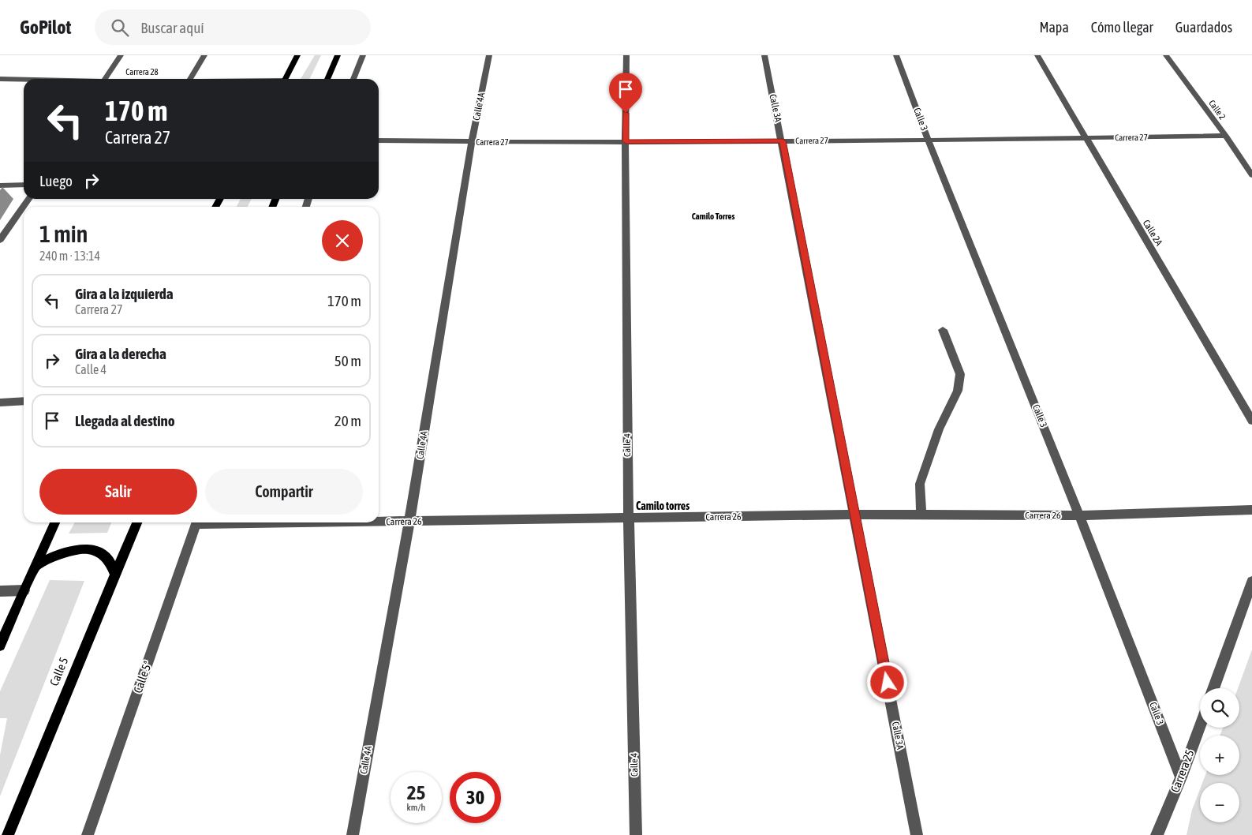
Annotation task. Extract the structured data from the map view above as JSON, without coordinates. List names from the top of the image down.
{
  "streets": {
    "main road": ["Calle 5"],
    "street": [
      "Carrera 28",
      "Calle 4A",
      "Calle 3A",
      "Calle 2",
      "Calle 3",
      "Carrera 27",
      "Calle 2A",
      "Calle 4",
      "Carrera 26",
      "Calle 5ª",
      "Carrera 25"
    ]
  },
  "crossings": [
    ["Calle 4A", "Carrera 27"],
    ["Calle 4A", "Carrera 26"],
    ["Calle 3A", "Carrera 27"],
    ["Calle 3A", "Carrera 26"],
    ["Calle 2", "Carrera 27"],
    ["Calle 3", "Carrera 27"],
    ["Calle 3", "Carrera 26"],
    ["Calle 3", "Carrera 25"],
    ["Carrera 27", "Calle 2A"],
    ["Carrera 27", "Calle 4"],
    ["Calle 4", "Carrera 26"]
  ],
  "districts": ["Camilo Torres", "Camilo torres"],
  "page": {
    "header": "GoPilot",
    "search": "Buscar aquí",
    "nav": ["Mapa", "Cómo llegar", "Guardados"],
    "turn": ["170 m", "Carrera 27"],
    "then": "Luego",
    "heading": ["1 min", "240 m · 13:14"],
    "list": [
      {
        "name": "Gira a la izquierda",
        "note": "Carrera 27",
        "value": "170 m"
      },
      {
        "name": "Gira a la derecha",
        "note": "Calle 4",
        "value": "50 m"
      },
      {
        "name": "Llegada al destino",
        "value": "20 m"
      }
    ],
    "buttons": ["Salir", "Compartir"],
    "map_buttons": ["+", "−"],
    "speed": "25 km/h",
    "limit": "30"
  }
}
